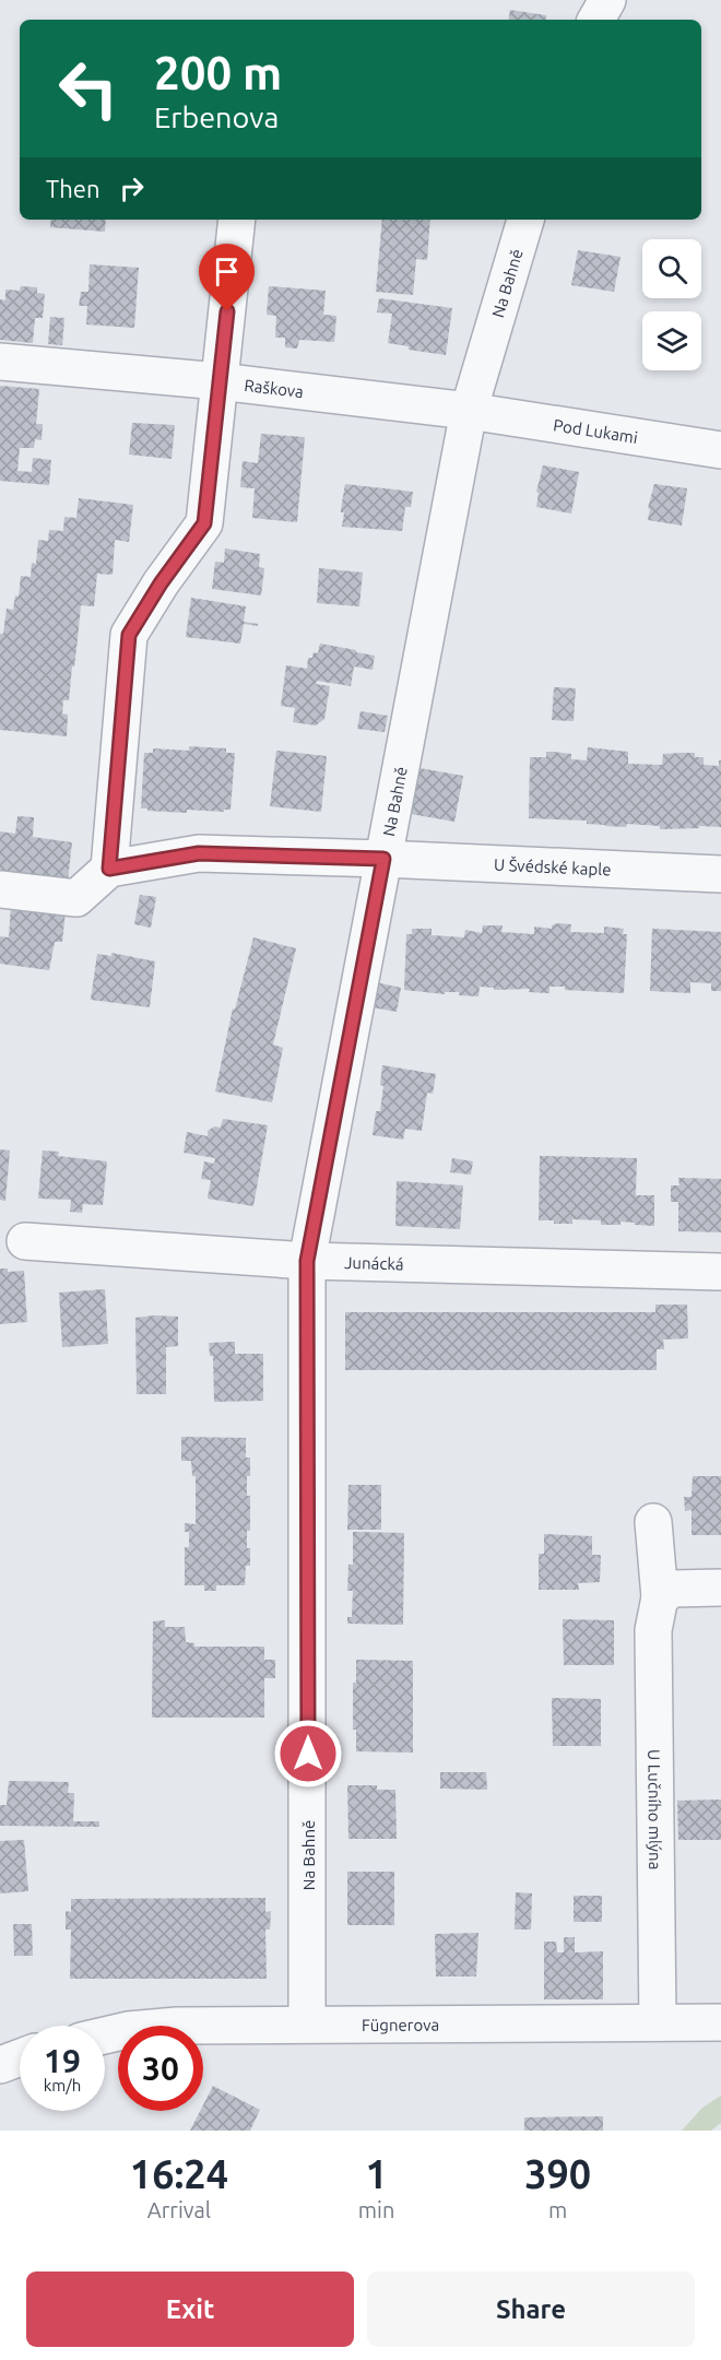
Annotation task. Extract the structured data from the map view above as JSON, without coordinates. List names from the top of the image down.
{
  "streets": {
    "street": [
      "Na Bahně",
      "Raškova",
      "Pod Lukami",
      "U Švédské kaple",
      "Junácká",
      "U Lučního mlýna",
      "Fügnerova"
    ]
  },
  "crossings": [
    ["Na Bahně", "Raškova"],
    ["Na Bahně", "Pod Lukami"],
    ["Na Bahně", "U Švédské kaple"],
    ["Na Bahně", "Junácká"],
    ["Na Bahně", "Fügnerova"],
    ["Raškova", "Pod Lukami"],
    ["U Lučního mlýna", "Fügnerova"]
  ],
  "page": {
    "turn": ["200 m", "Erbenova"],
    "then": "Then",
    "speed": "19 km/h",
    "limit": "30",
    "eta": [
      "16:24",
      "Arrival",
      "1",
      "min",
      "390",
      "m"
    ],
    "buttons": ["Exit", "Share"]
  }
}
